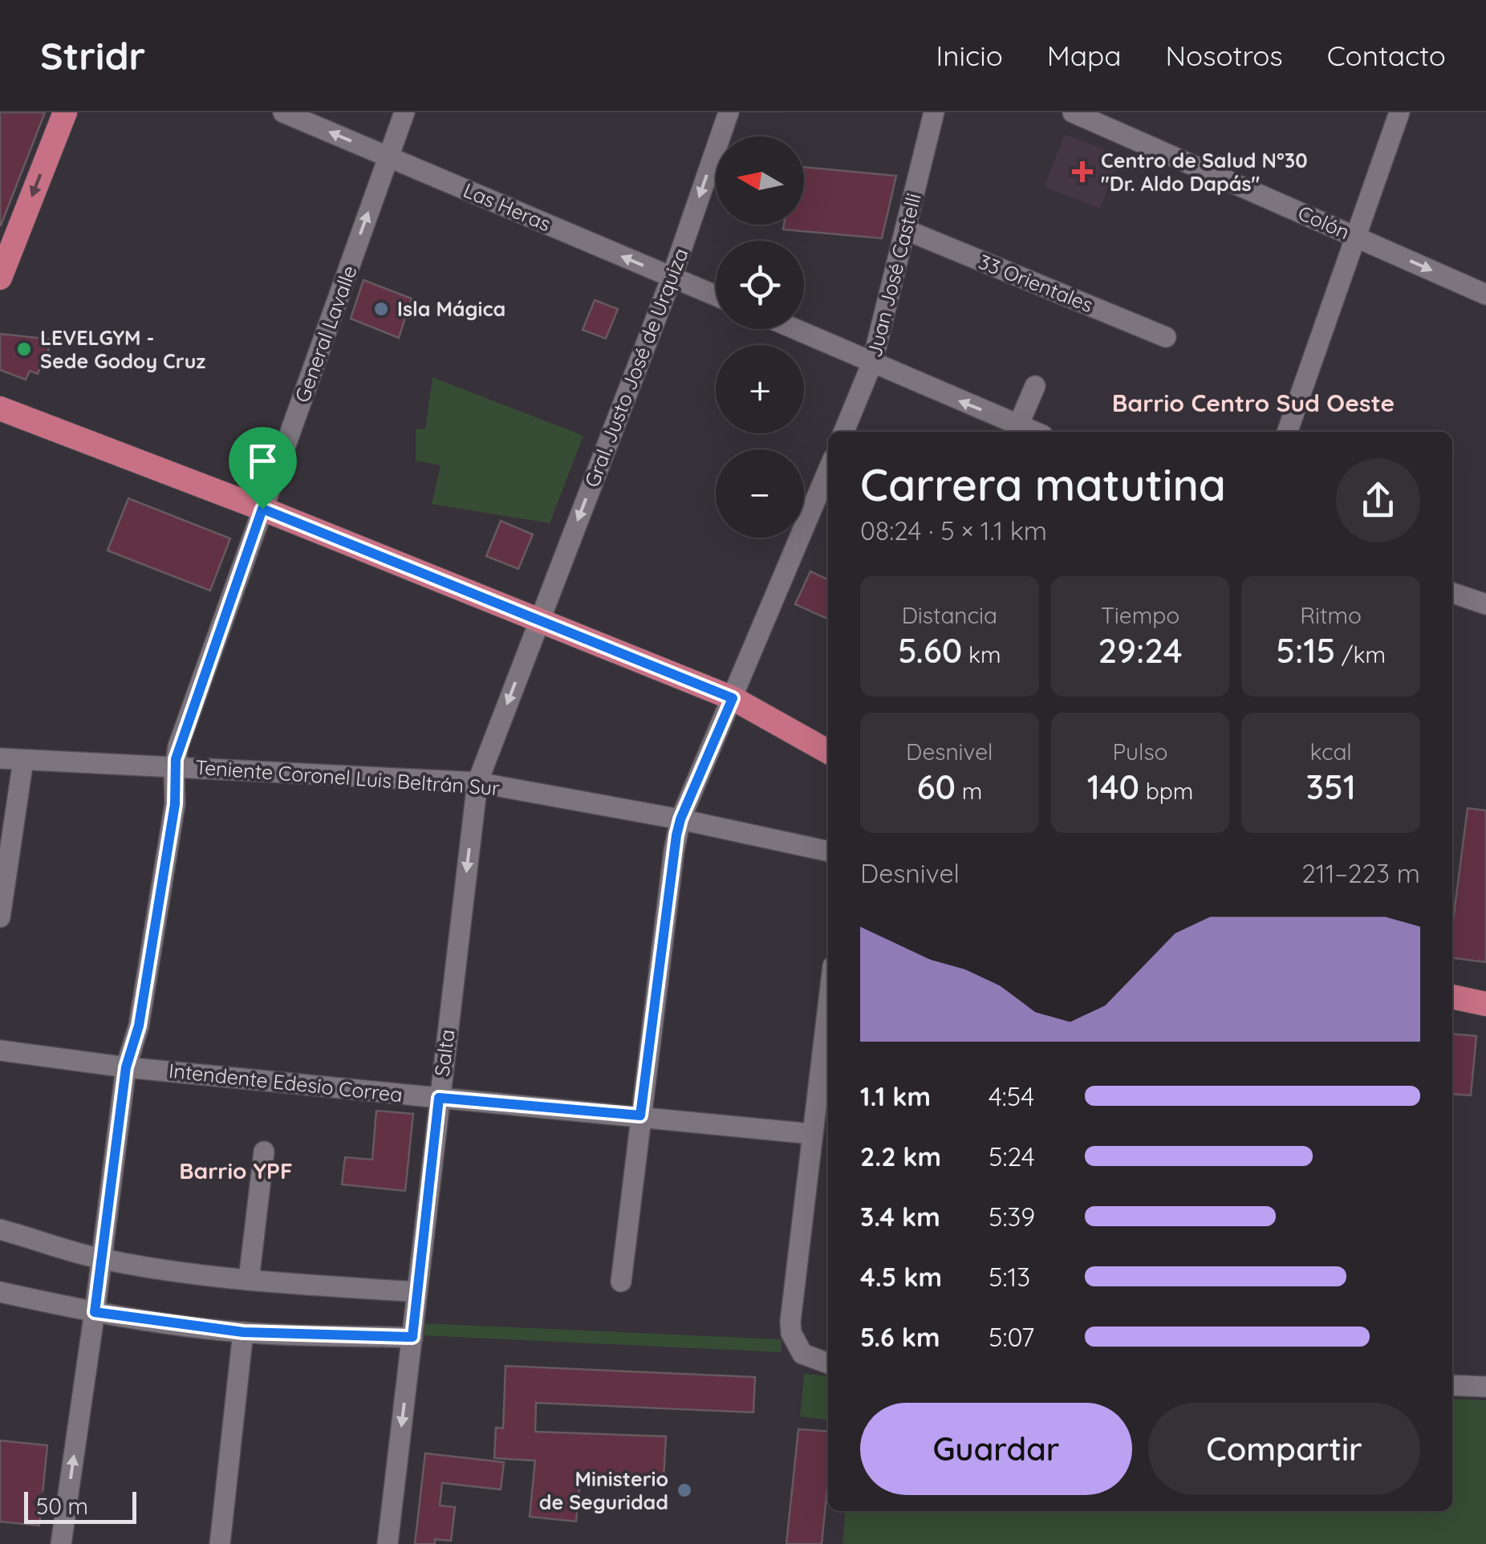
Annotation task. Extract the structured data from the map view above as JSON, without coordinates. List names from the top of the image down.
{
  "streets": {
    "street": [
      "Las Heras",
      "Colón",
      "Juan José Castelli",
      "33 Orientales",
      "General Lavalle",
      "Gral. Justo José de Urquiza",
      "Teniente Coronel Luis Beltrán Sur",
      "Salta",
      "Intendente Edesio Correa"
    ]
  },
  "crossings": [
    ["Las Heras", "General Lavalle"],
    ["Las Heras", "Gral. Justo José de Urquiza"],
    ["Juan José Castelli", "33 Orientales"],
    ["General Lavalle", "Teniente Coronel Luis Beltrán Sur"],
    ["General Lavalle", "Intendente Edesio Correa"],
    ["Gral. Justo José de Urquiza", "Salta"],
    ["Teniente Coronel Luis Beltrán Sur", "Salta"],
    ["Salta", "Intendente Edesio Correa"]
  ],
  "one_way": ["Las Heras", "Gral. Justo José de Urquiza", "Salta"],
  "districts": ["Barrio Centro Sud Oeste", "Barrio YPF"],
  "places": {
    "health": ["Centro de Salud N°30 \"Dr. Aldo Dapás\""],
    "other": ["Isla Mágica", "LEVELGYM - Sede Godoy Cruz", "Ministerio de Seguridad"]
  },
  "scale_bar": "50 m",
  "north": "left",
  "page": {
    "header": "Stridr",
    "nav": [
      "Inicio",
      "Mapa",
      "Nosotros",
      "Contacto"
    ],
    "map_buttons": ["+", "−"],
    "heading": ["Carrera matutina", "08:24 · 5 × 1.1 km"],
    "stats": [
      ["Distancia", "5.60 km"],
      ["Tiempo", "29:24"],
      ["Ritmo", "5:15 /km"],
      ["Desnivel", "60 m"],
      ["Pulso", "140 bpm"],
      ["kcal", "351"]
    ],
    "chart": ["Desnivel", "211–223 m"],
    "list": [
      {
        "name": "1.1 km",
        "note": "4:54"
      },
      {
        "name": "2.2 km",
        "note": "5:24"
      },
      {
        "name": "3.4 km",
        "note": "5:39"
      },
      {
        "name": "4.5 km",
        "note": "5:13"
      },
      {
        "name": "5.6 km",
        "note": "5:07"
      }
    ],
    "buttons": ["Guardar", "Compartir"],
    "scale": "50 m"
  }
}
